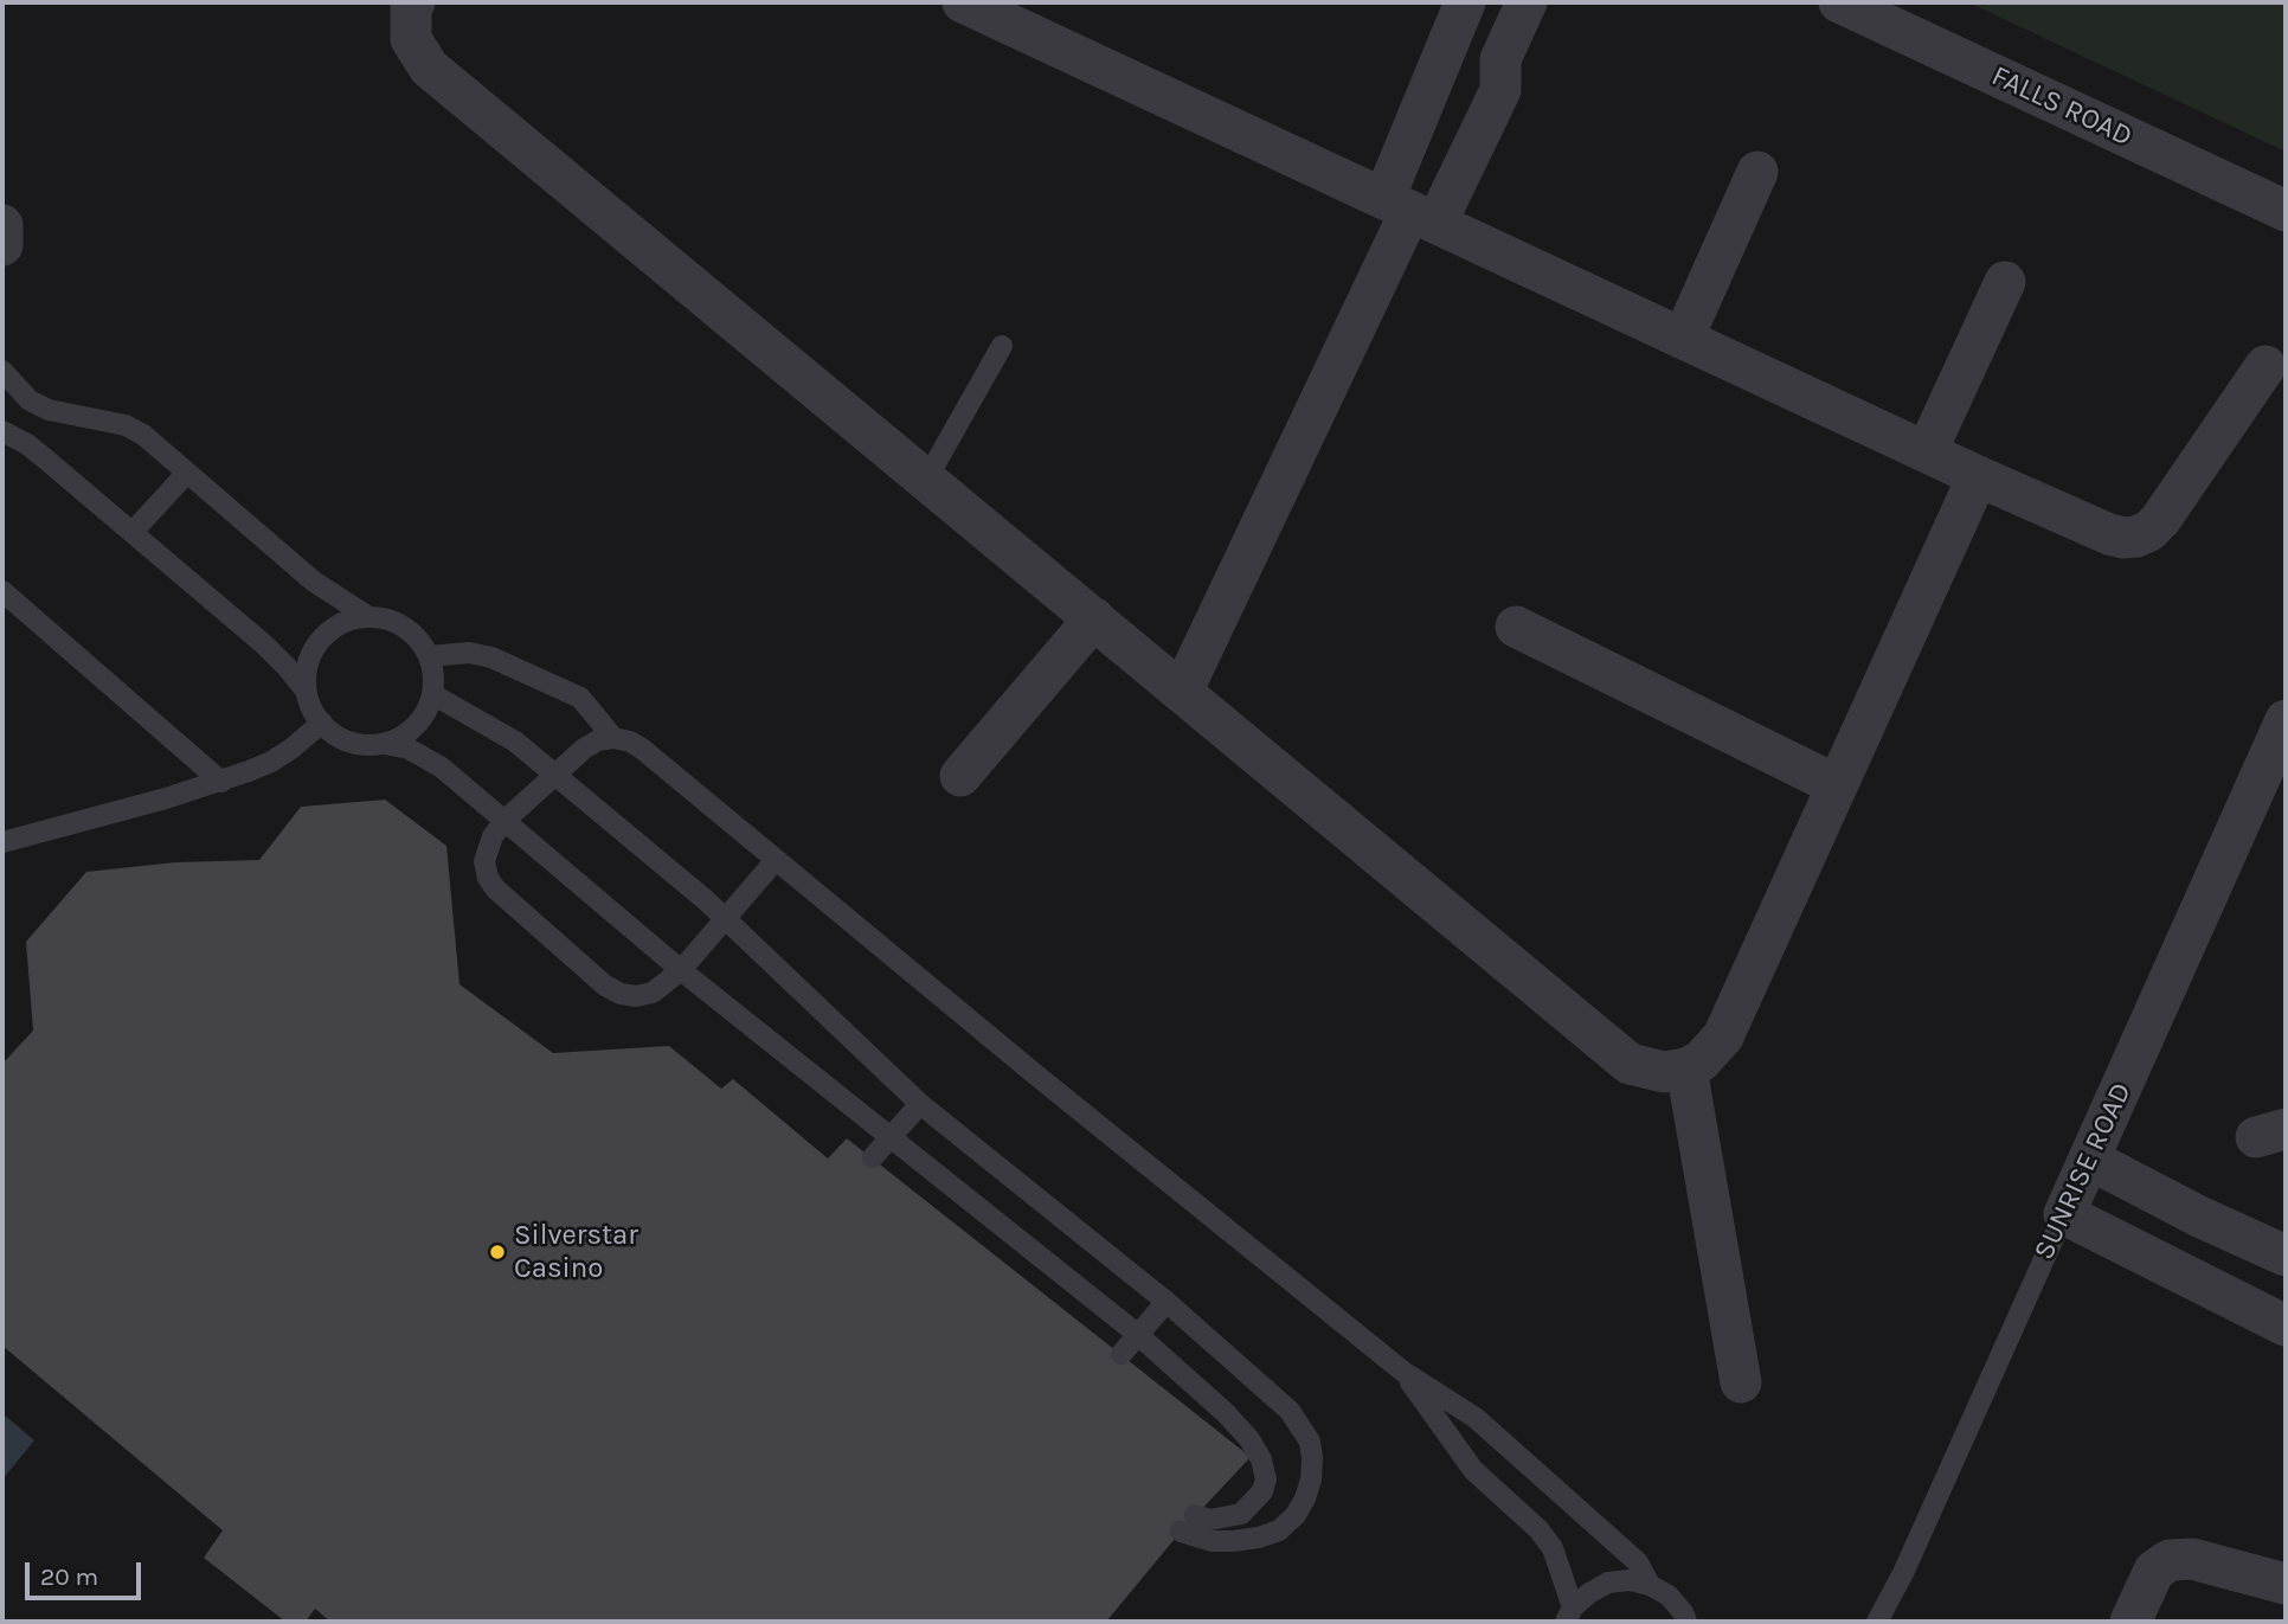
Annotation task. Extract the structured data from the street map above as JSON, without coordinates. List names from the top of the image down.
{
  "streets": {
    "street": ["FALLS ROAD", "SUNRISE ROAD"]
  },
  "places": ["Silverstar Casino"],
  "scale_bar": "20 m"
}
